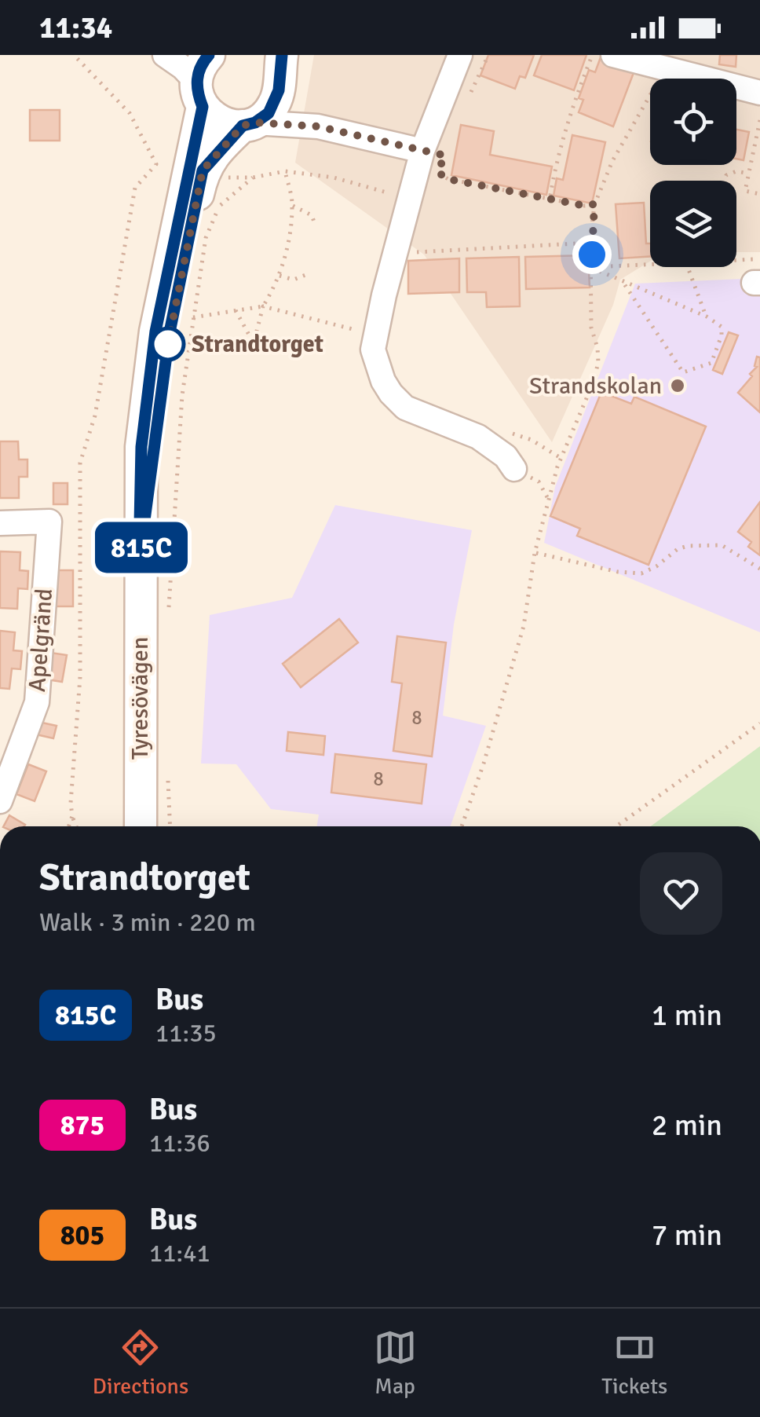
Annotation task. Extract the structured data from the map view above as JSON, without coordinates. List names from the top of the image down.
{
  "streets": {
    "main road": ["Tyresövägen"],
    "street": ["Apelgränd"]
  },
  "places": ["Strandtorget", "Strandskolan"],
  "lines": ["bus line 815C"],
  "house_numbers": ["8", "8"],
  "page": {
    "status": "11:34",
    "on_map": "815C",
    "heading": ["Strandtorget", "Walk · 3 min · 220 m"],
    "list": [
      {
        "mark": "815C",
        "name": "Bus",
        "note": "11:35",
        "value": "1 min"
      },
      {
        "mark": "875",
        "name": "Bus",
        "note": "11:36",
        "value": "2 min"
      },
      {
        "mark": "805",
        "name": "Bus",
        "note": "11:41",
        "value": "7 min"
      }
    ],
    "tabs": ["Directions", "Map", "Tickets"]
  }
}
